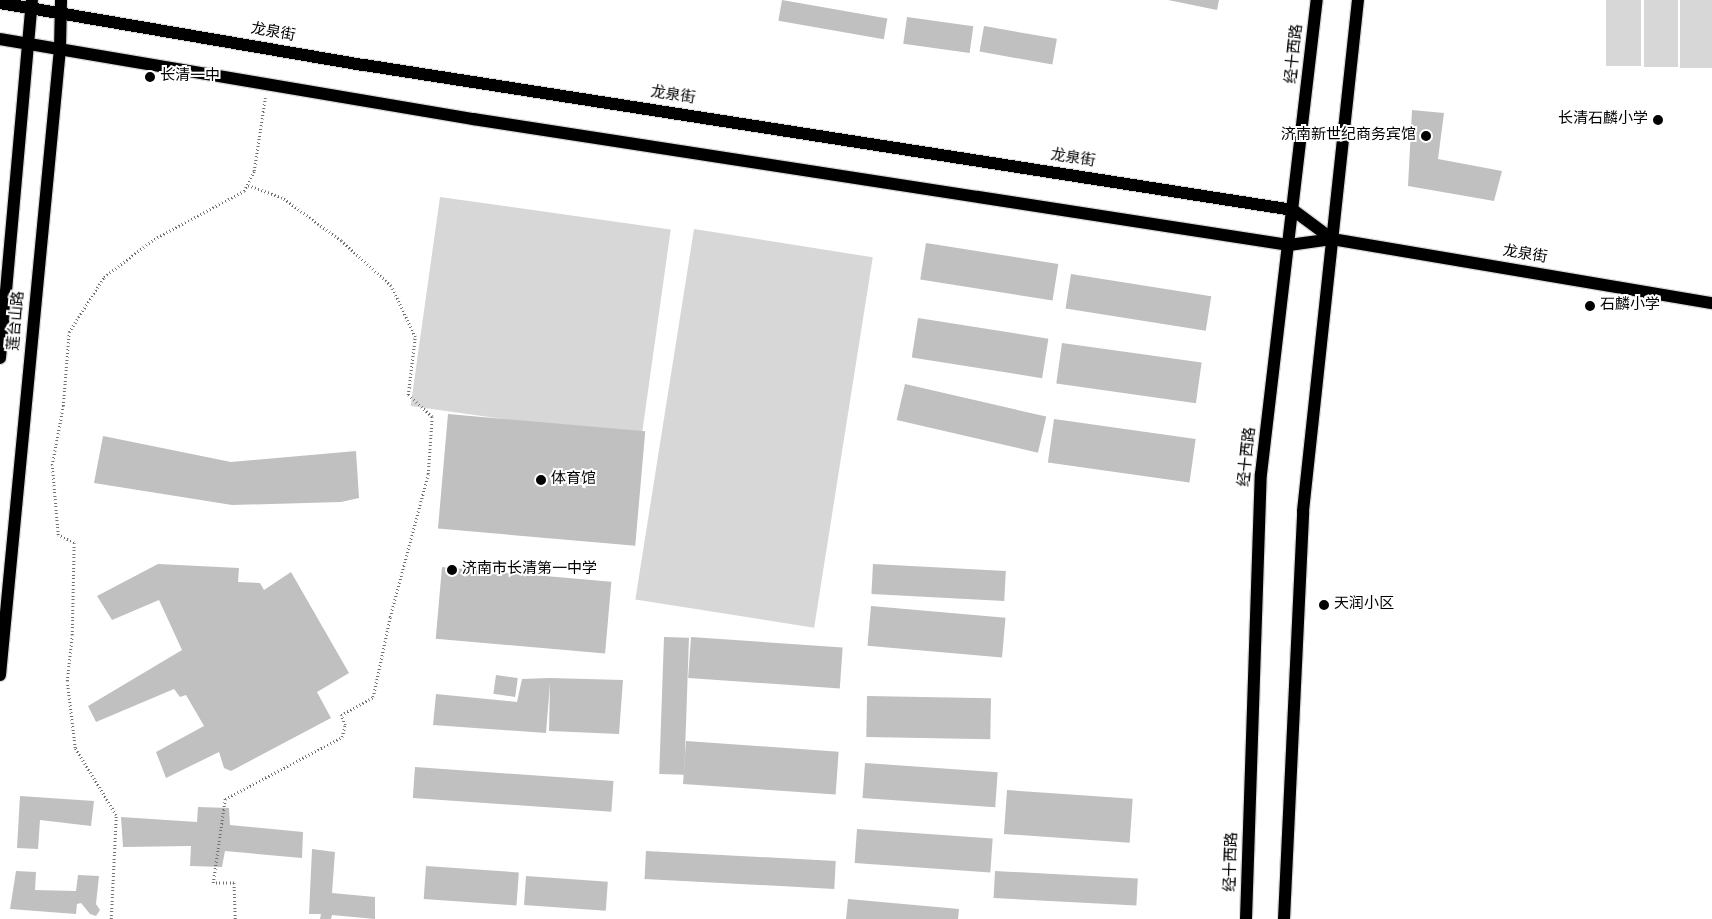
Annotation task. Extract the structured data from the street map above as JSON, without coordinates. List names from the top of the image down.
{
  "streets": {
    "main road": ["龙泉街", "经十西路", "莲台山路"]
  },
  "crossings": [
    ["龙泉街", "经十西路"],
    ["龙泉街", "莲台山路"]
  ],
  "places": [
    "长清一中",
    "长清石麟小学",
    "济南新世纪商务宾馆",
    "石麟小学",
    "体育馆",
    "济南市长清第一中学",
    "天润小区"
  ]
}
